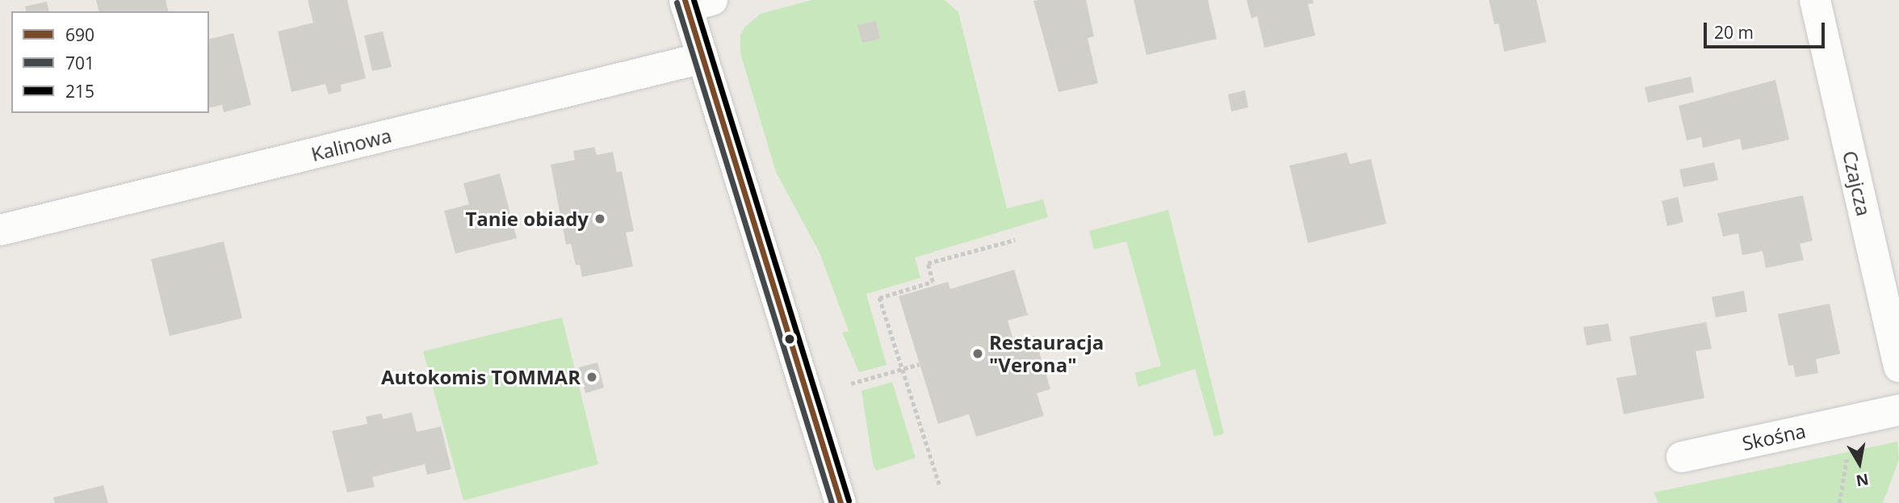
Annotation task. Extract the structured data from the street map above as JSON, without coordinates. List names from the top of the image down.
{
  "streets": {
    "street": ["Kalinowa", "Czajcza", "Skośna"]
  },
  "places": ["Tanie obiady", "Restauracja \"Verona\"", "Autokomis TOMMAR"],
  "lines": ["transit line 690", "transit line 215", "transit line 701"],
  "legend": ["690", "701", "215"],
  "scale_bar": "20 m",
  "north": "bottom"
}
